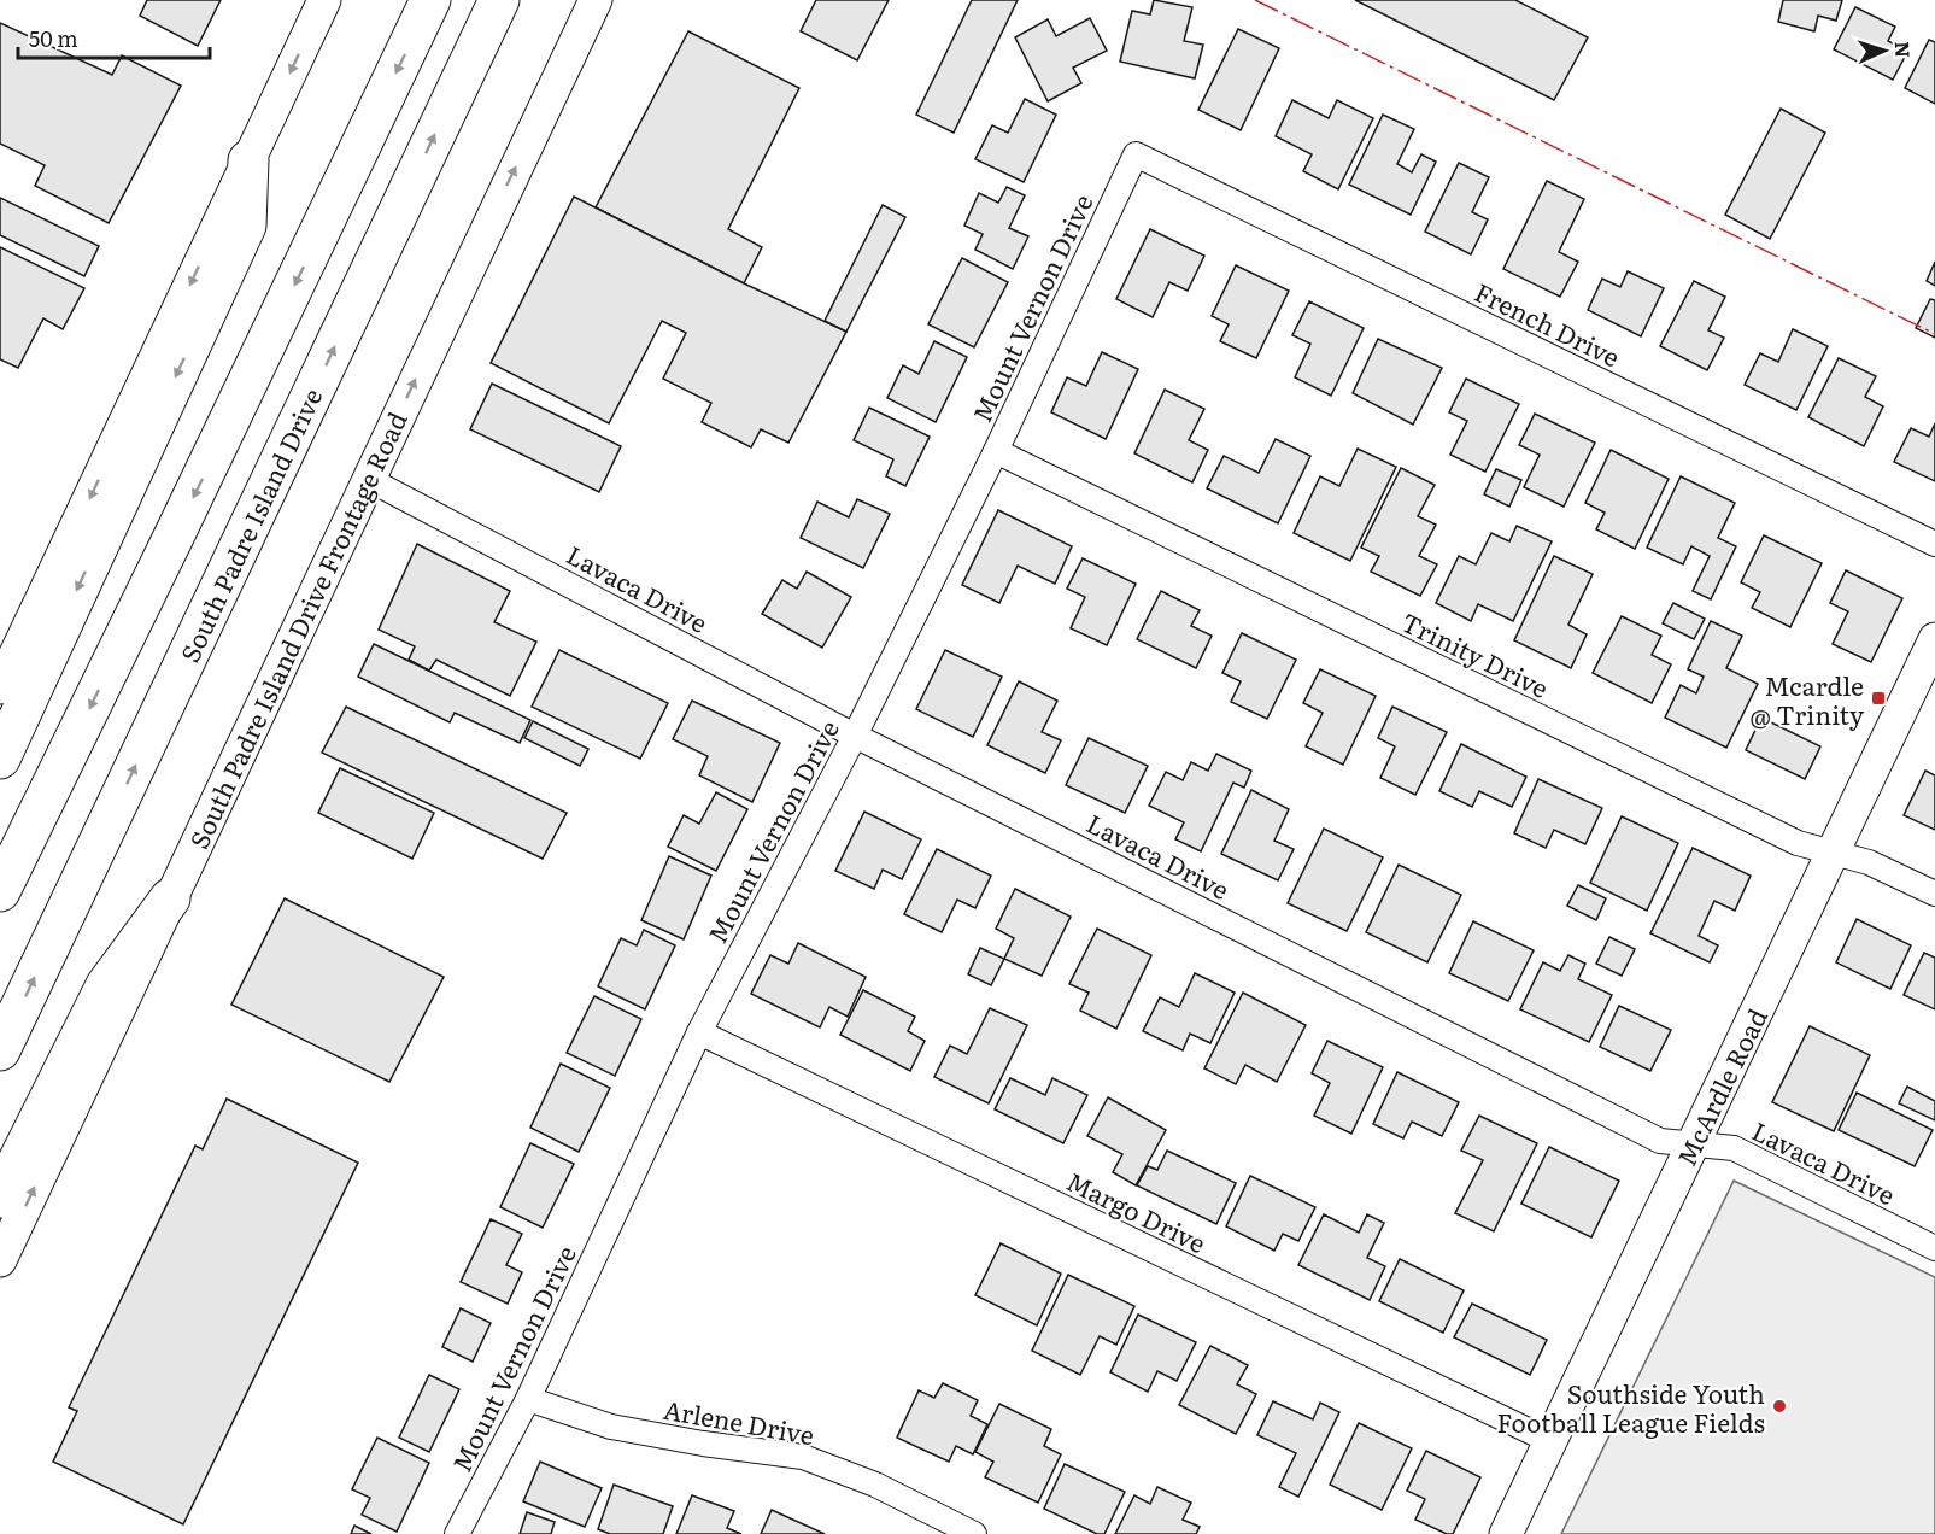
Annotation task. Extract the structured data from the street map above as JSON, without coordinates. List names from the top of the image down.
{
  "streets": {
    "highway": ["South Padre Island Drive"],
    "main road": ["South Padre Island Drive Frontage Road", "McArdle Road"],
    "street": [
      "Mount Vernon Drive",
      "French Drive",
      "Lavaca Drive",
      "Trinity Drive",
      "Margo Drive",
      "Arlene Drive"
    ]
  },
  "crossings": [
    ["Mount Vernon Drive", "French Drive"],
    ["Mount Vernon Drive", "Lavaca Drive"],
    ["Mount Vernon Drive", "Trinity Drive"],
    ["Mount Vernon Drive", "Margo Drive"],
    ["Mount Vernon Drive", "Arlene Drive"],
    ["Lavaca Drive", "South Padre Island Drive Frontage Road"],
    ["Lavaca Drive", "McArdle Road"],
    ["Trinity Drive", "McArdle Road"],
    ["McArdle Road", "Margo Drive"]
  ],
  "places": {
    "transit": ["Mcardle @ Trinity"],
    "other": ["Southside Youth Football League Fields"]
  },
  "scale_bar": "50 m",
  "north": "right"
}
